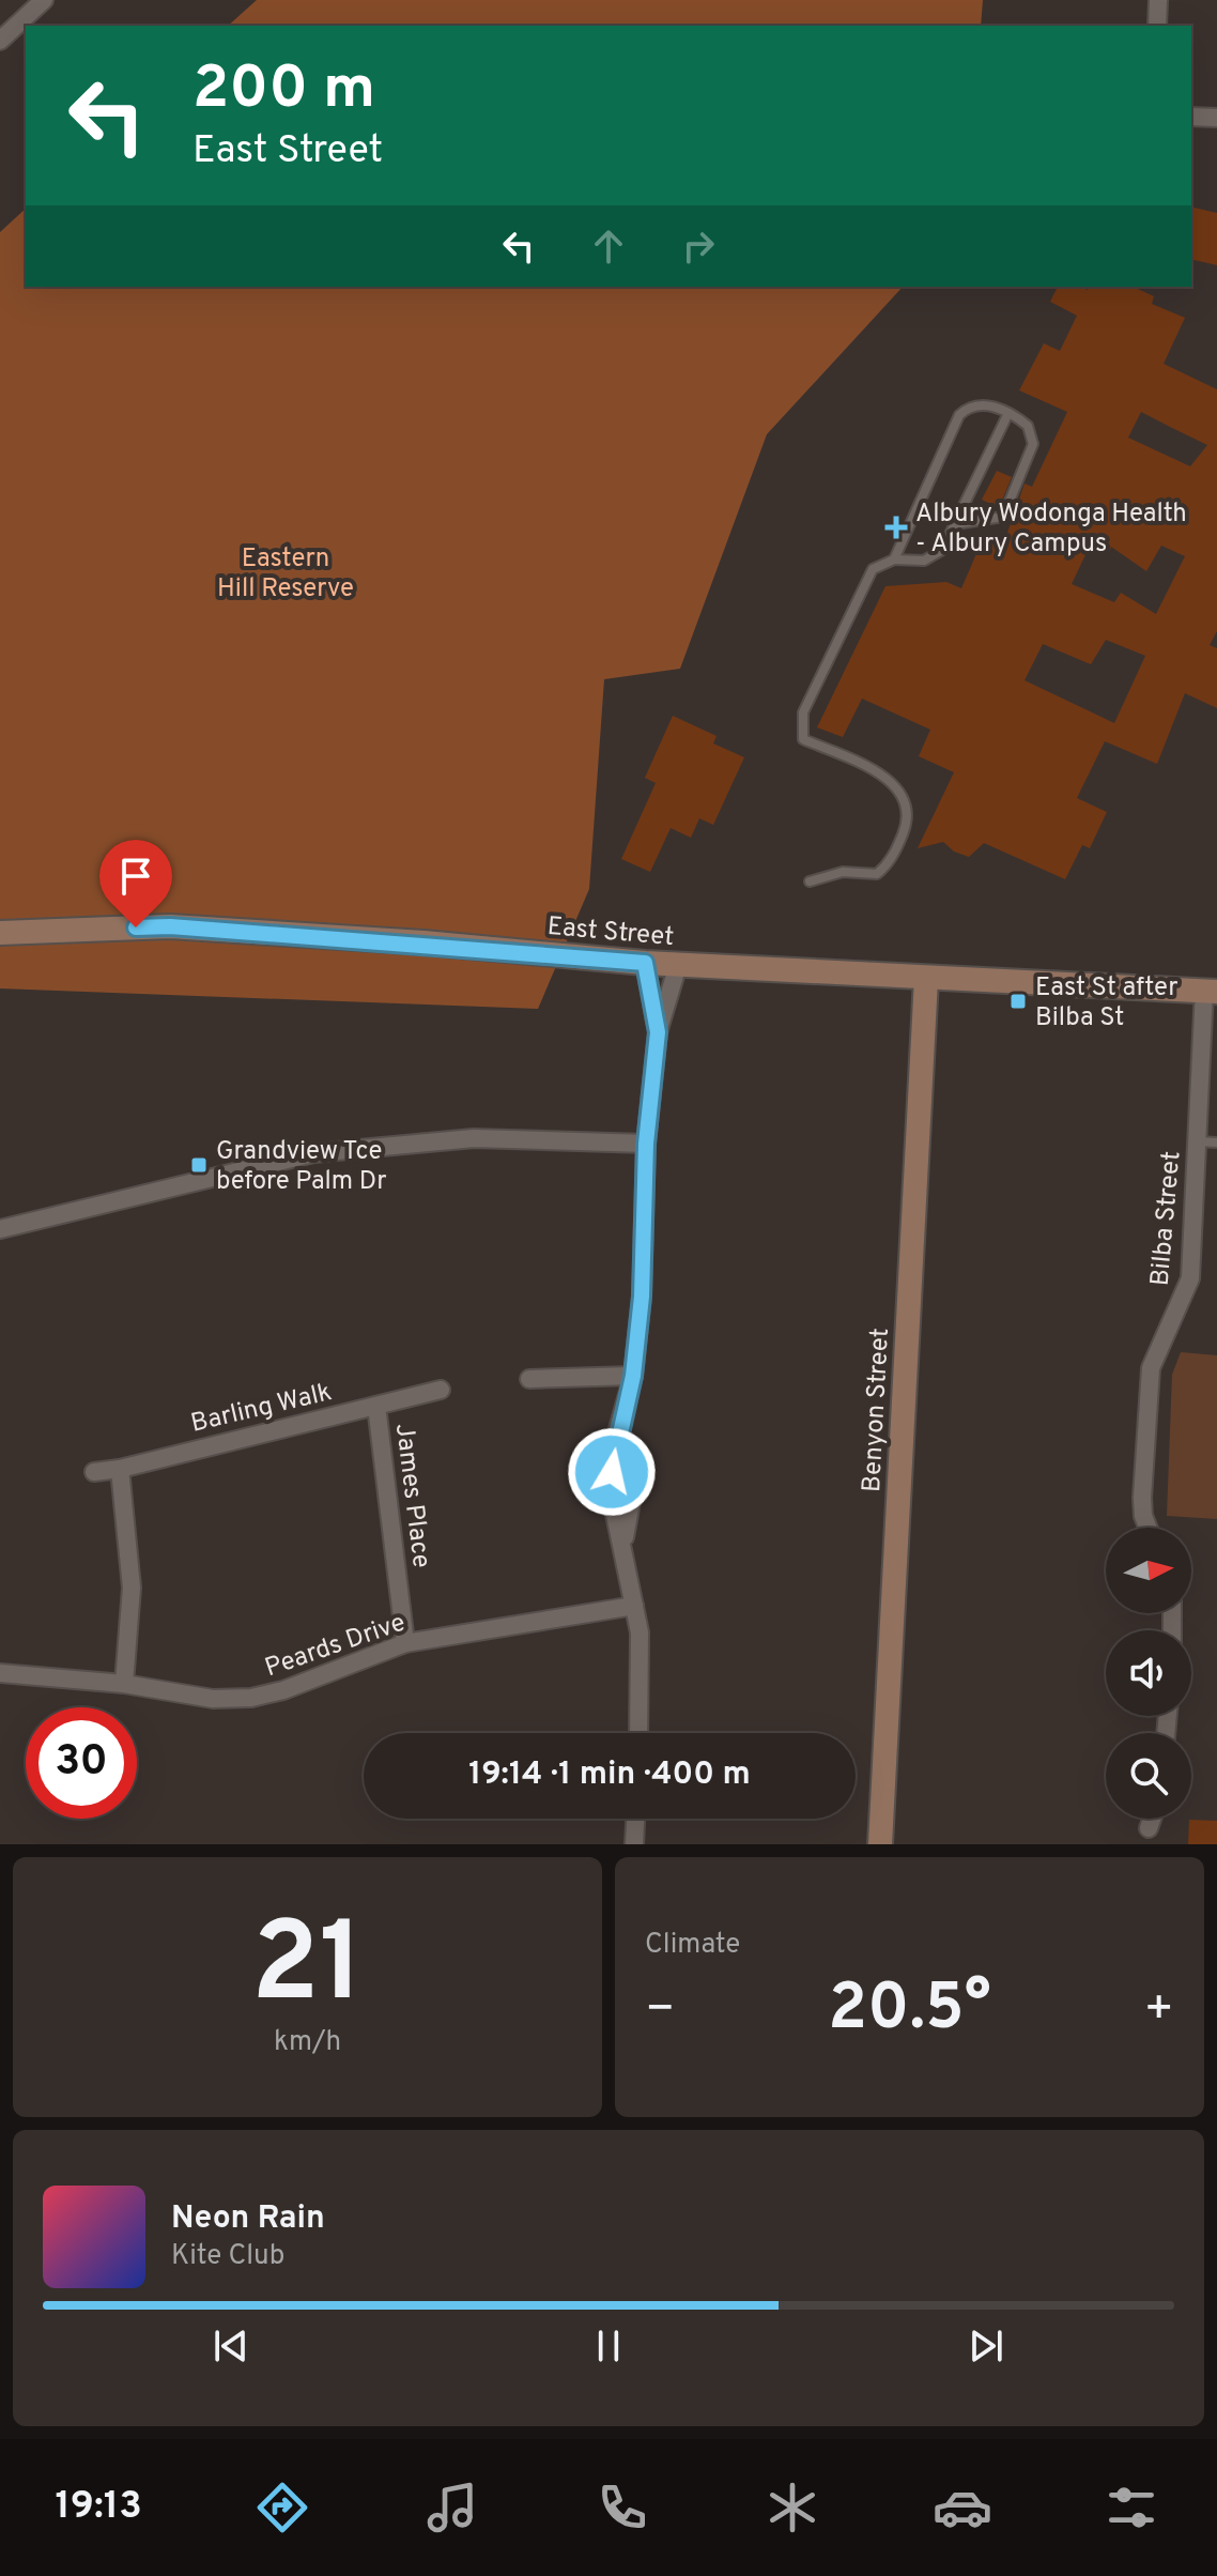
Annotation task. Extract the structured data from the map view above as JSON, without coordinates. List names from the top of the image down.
{
  "streets": {
    "main road": ["East Street", "Benyon Street"],
    "street": [
      "Bilba Street",
      "Barling Walk",
      "James Place",
      "Peards Drive"
    ]
  },
  "crossings": [
    ["East Street", "Bilba Street"],
    ["East Street", "Benyon Street"],
    ["Barling Walk", "James Place"],
    ["James Place", "Peards Drive"]
  ],
  "parks": ["Eastern Hill Reserve"],
  "places": {
    "health": ["Albury Wodonga Health - Albury Campus"],
    "transit": ["East St after Bilba St", "Grandview Tce before Palm Dr"]
  },
  "north": "right",
  "page": {
    "turn": ["200 m", "East Street"],
    "limit": "30",
    "trip": "19:14 · 1 min · 400 m",
    "tile": [
      ["21", "km/h"],
      "Climate"
    ],
    "heat": ["−", "20.5°", "+"],
    "song": ["Neon Rain", "Kite Club"],
    "tabs": "19:13"
  }
}
